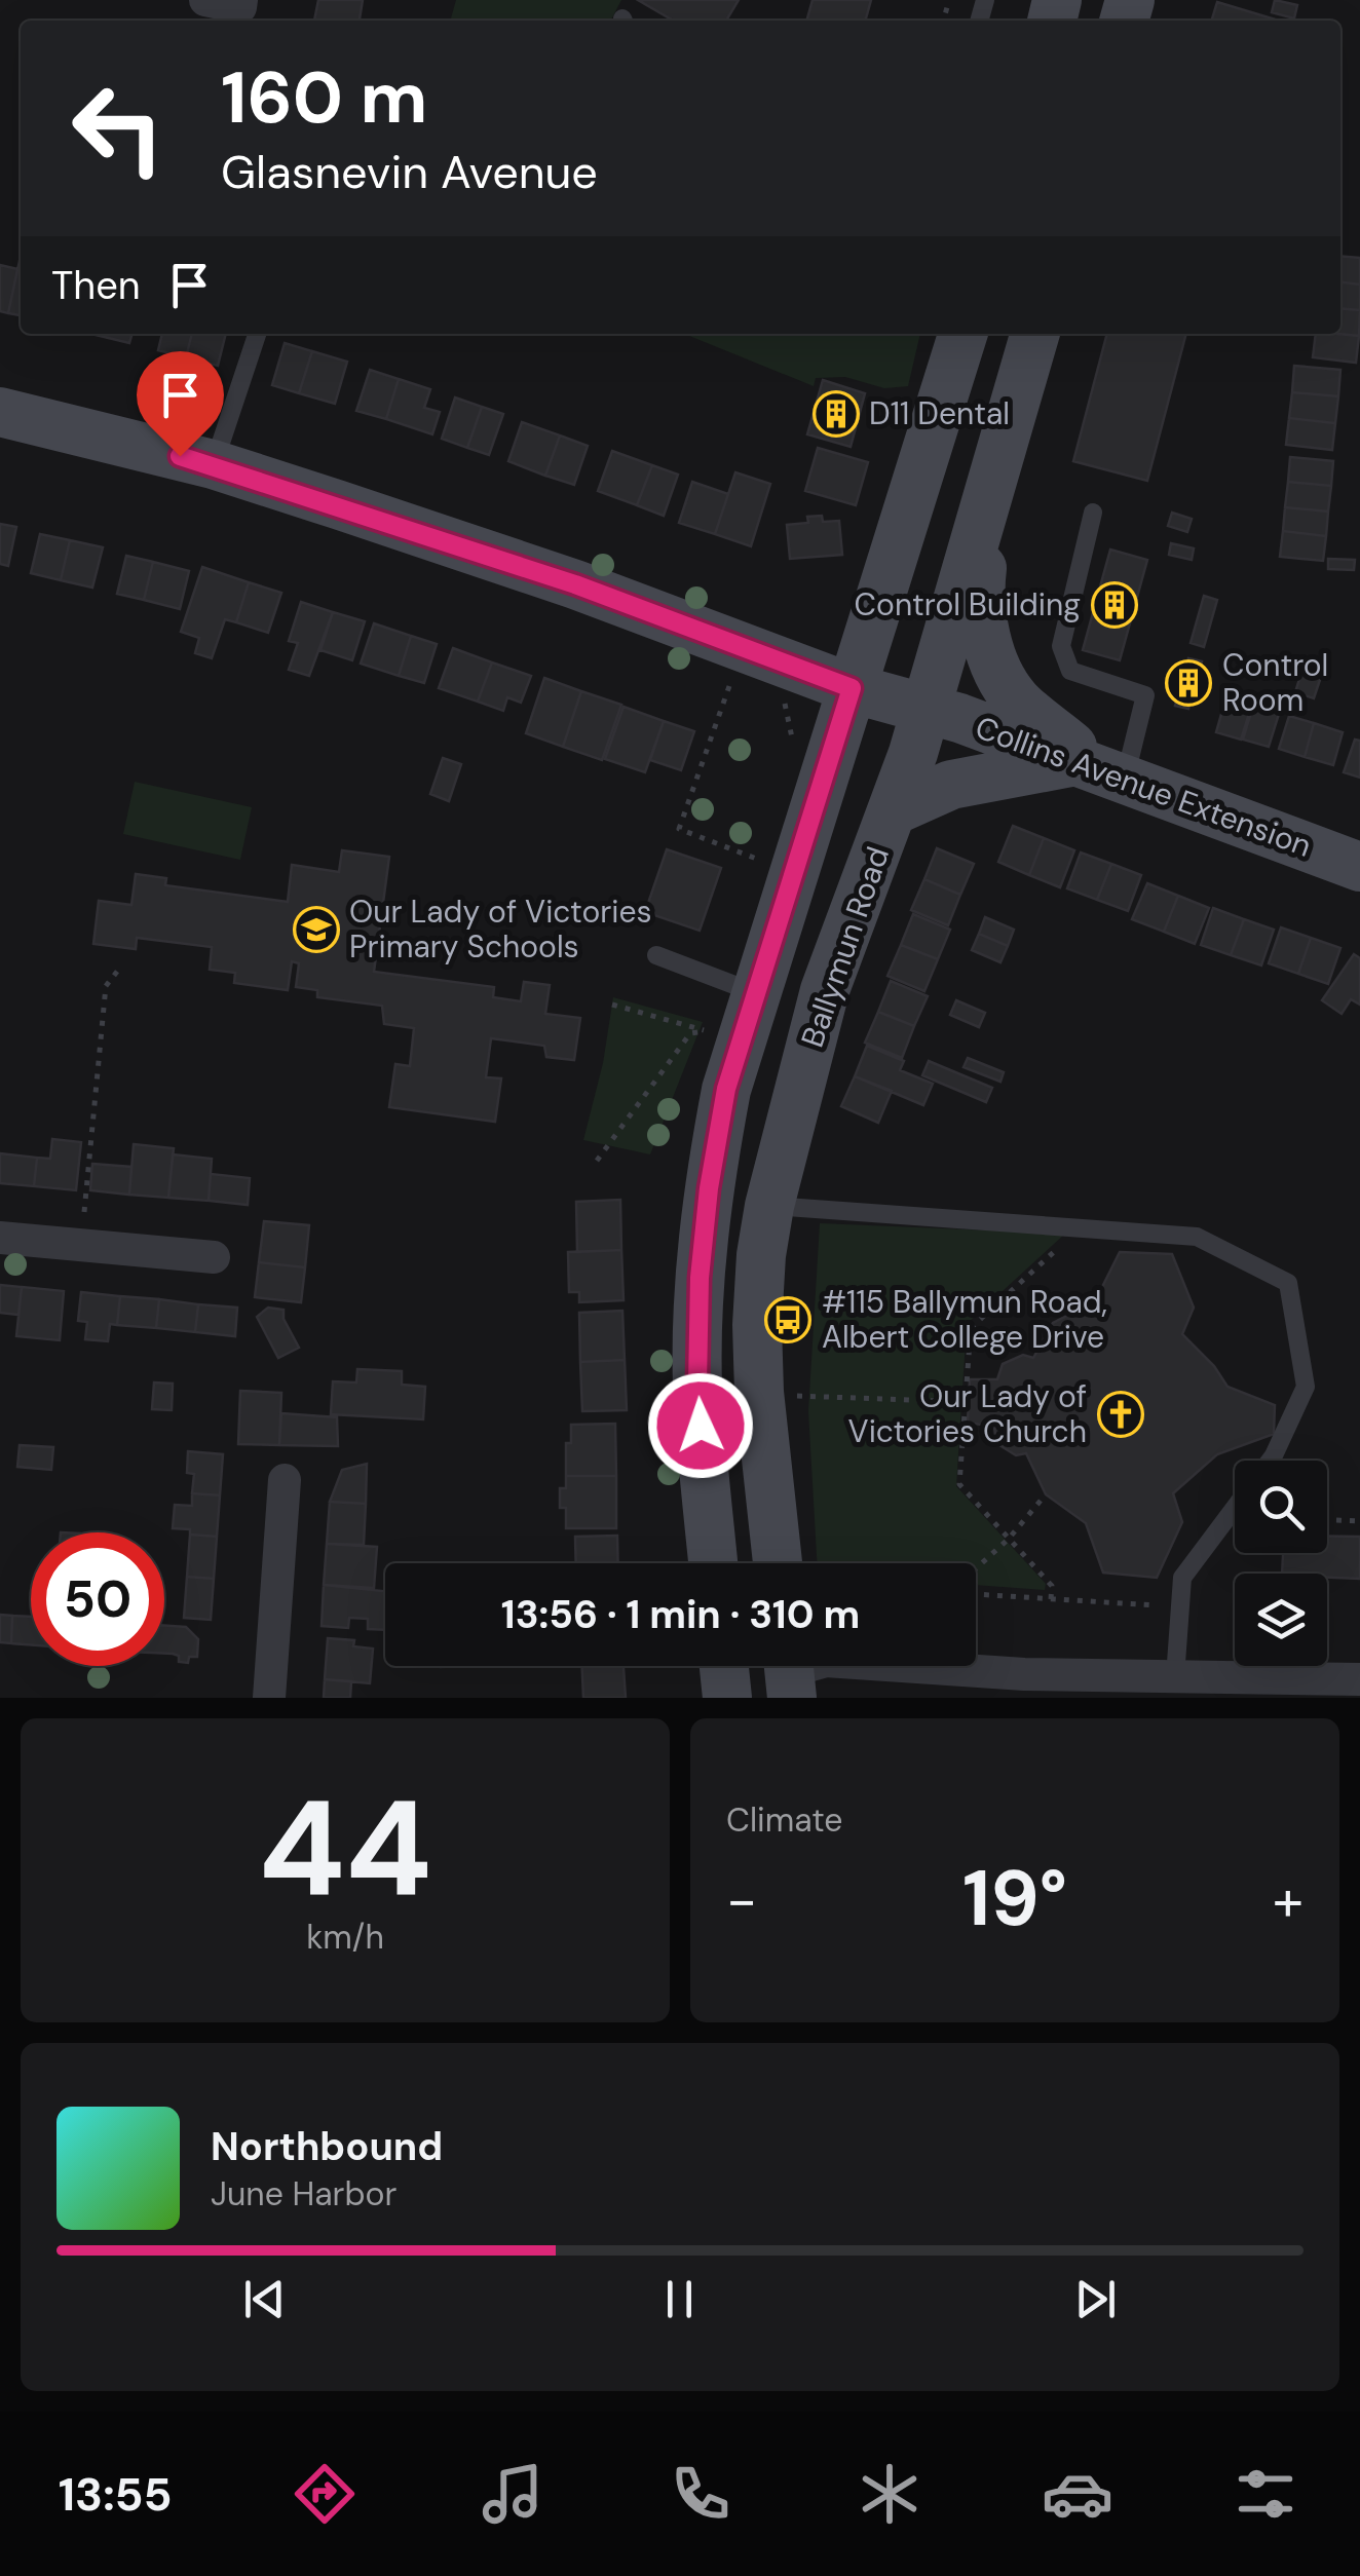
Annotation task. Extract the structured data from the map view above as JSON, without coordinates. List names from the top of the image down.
{
  "streets": {
    "main road": ["Collins Avenue Extension", "Ballymun Road"]
  },
  "crossings": [
    ["Collins Avenue Extension", "Ballymun Road"]
  ],
  "places": {
    "building": ["D11 Dental", "Control Building", "Control Room"],
    "school or university": ["Our Lady of Victories Primary Schools"],
    "bus stop": ["#115 Ballymun Road, Albert College Drive"],
    "church": ["Our Lady of Victories Church"]
  },
  "page": {
    "turn": ["160 m", "Glasnevin Avenue"],
    "then": "Then",
    "limit": "50",
    "trip": "13:56 · 1 min · 310 m",
    "tile": [
      ["44", "km/h"],
      "Climate"
    ],
    "heat": ["−", "19°", "+"],
    "song": ["Northbound", "June Harbor"],
    "tabs": "13:55"
  }
}
